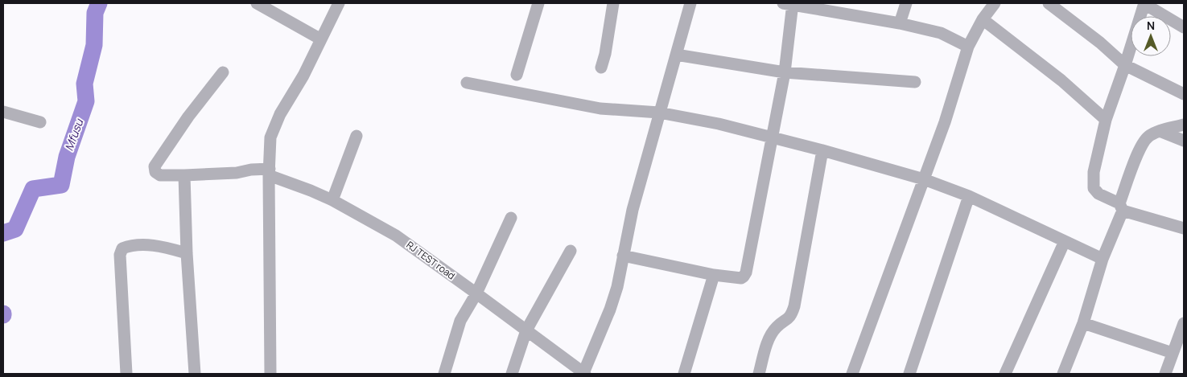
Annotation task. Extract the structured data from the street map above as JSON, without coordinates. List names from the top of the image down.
{
  "streets": {
    "street": ["RJ TEST road"]
  },
  "water": ["Mfusu"],
  "north": "top"
}
